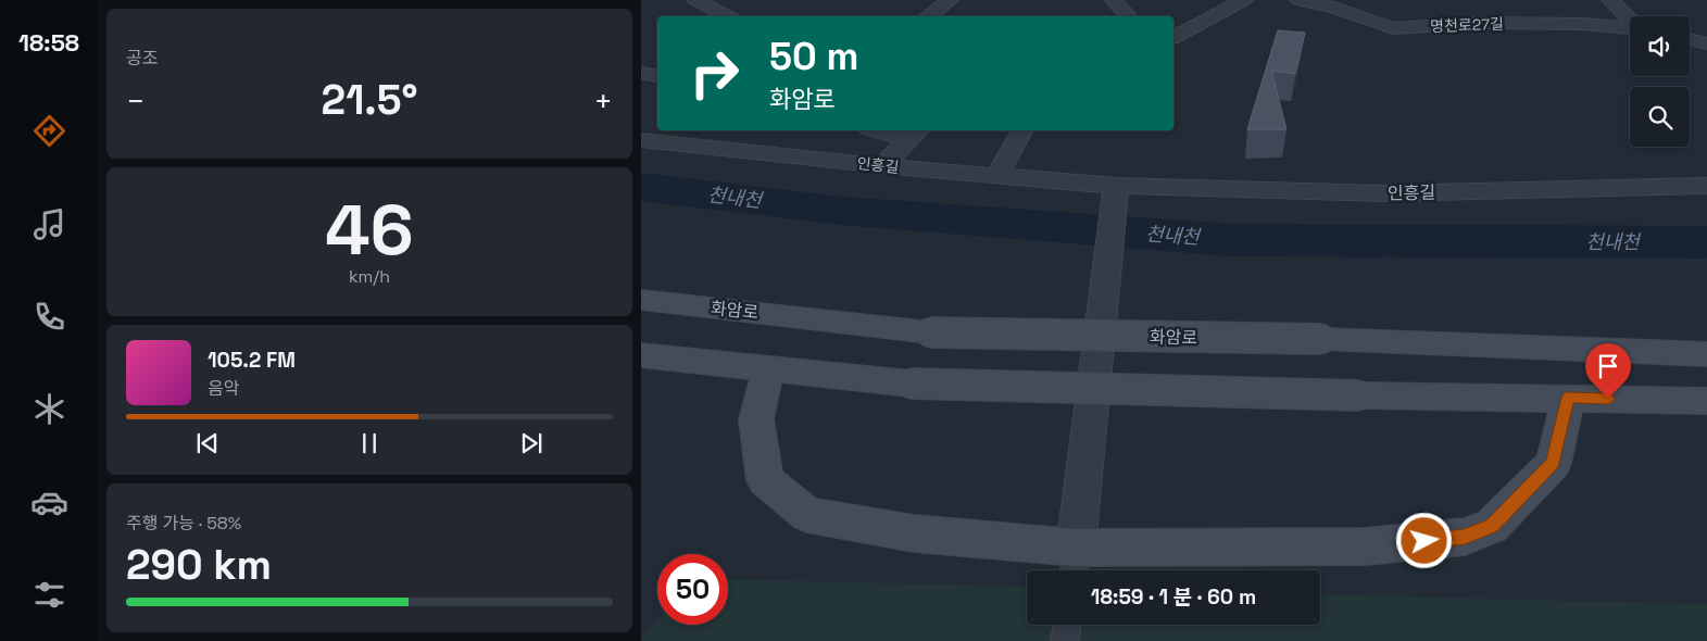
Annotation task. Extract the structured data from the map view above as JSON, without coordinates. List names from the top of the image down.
{
  "streets": {
    "main road": ["화암로"],
    "street": ["명천로27길", "인흥길"]
  },
  "water": ["천내천"],
  "page": {
    "tabs": "18:58",
    "tile": [
      "공조",
      ["46", "km/h"],
      ["주행 가능 · 58%", "290 km"]
    ],
    "turn": ["50 m", "화암로"],
    "heat": ["−", "21.5°", "+"],
    "song": ["105.2 FM", "음악"],
    "limit": "50",
    "trip": "18:59 · 1 분 · 60 m"
  }
}
